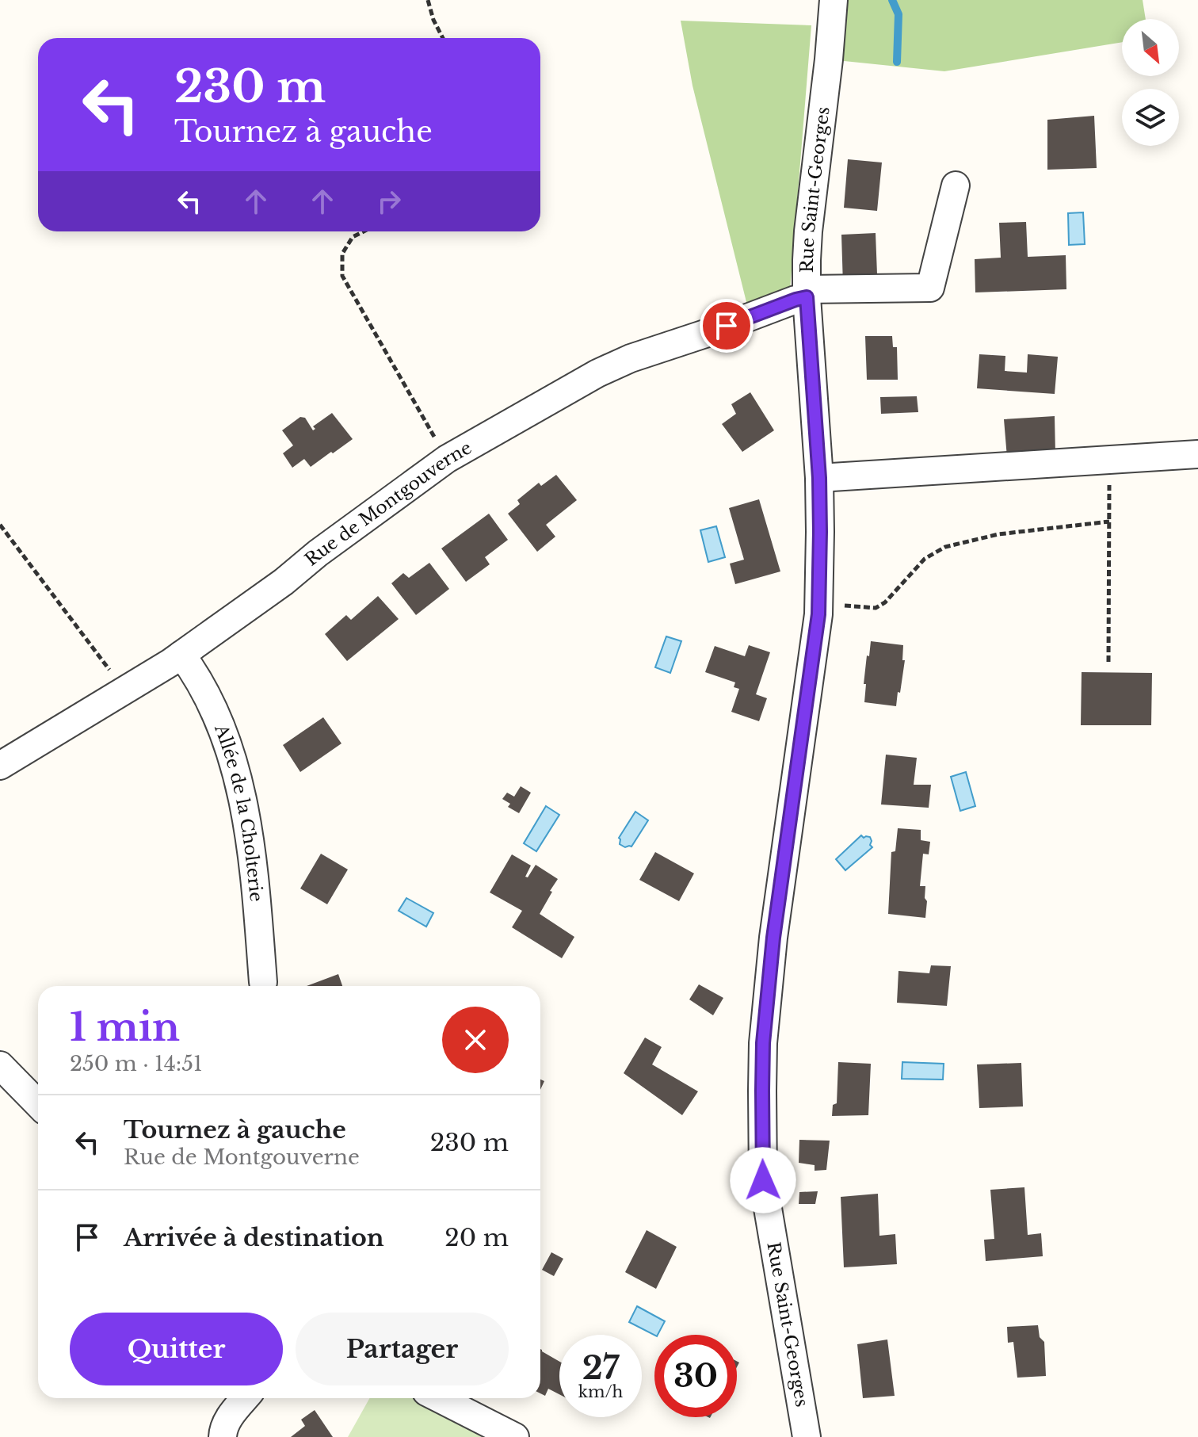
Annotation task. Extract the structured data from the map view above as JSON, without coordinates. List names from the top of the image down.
{
  "streets": {
    "street": ["Rue Saint-Georges", "Rue de Montgouverne", "Allée de la Cholterie"]
  },
  "crossings": [
    ["Rue Saint-Georges", "Rue de Montgouverne"],
    ["Rue de Montgouverne", "Allée de la Cholterie"]
  ],
  "north": "bottom right",
  "page": {
    "turn": ["230 m", "Tournez à gauche"],
    "heading": ["1 min", "250 m · 14:51"],
    "list": [
      {
        "name": "Tournez à gauche",
        "note": "Rue de Montgouverne",
        "value": "230 m"
      },
      {
        "name": "Arrivée à destination",
        "value": "20 m"
      }
    ],
    "buttons": ["Quitter", "Partager"],
    "speed": "27 km/h",
    "limit": "30"
  }
}
